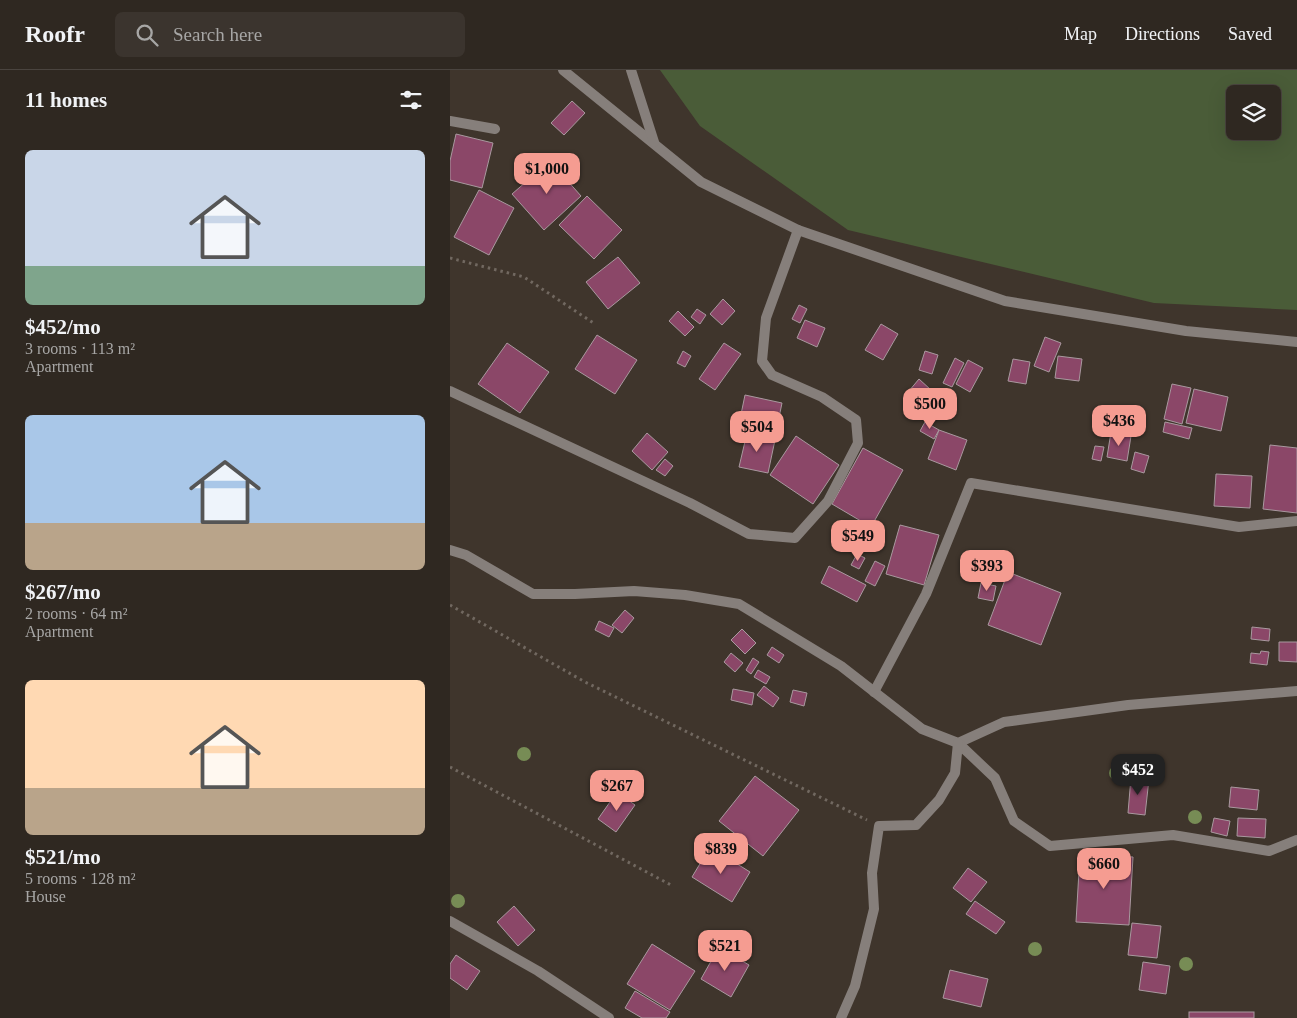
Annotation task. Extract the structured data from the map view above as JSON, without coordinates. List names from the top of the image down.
{
  "page": {
    "header": "Roofr",
    "search": "Search here",
    "nav": ["Map", "Directions", "Saved"],
    "heading": "11 homes",
    "list": [
      {
        "name": "$452/mo",
        "note": "3 rooms · 113 m² · Apartment"
      },
      {
        "name": "$267/mo",
        "note": "2 rooms · 64 m² · Apartment"
      },
      {
        "name": "$521/mo",
        "note": "5 rooms · 128 m² · House"
      }
    ],
    "price": [
      "$1,000",
      "$500",
      "$436",
      "$504",
      "$549",
      "$393",
      "$452",
      "$267",
      "$839",
      "$660",
      "$521"
    ]
  }
}
